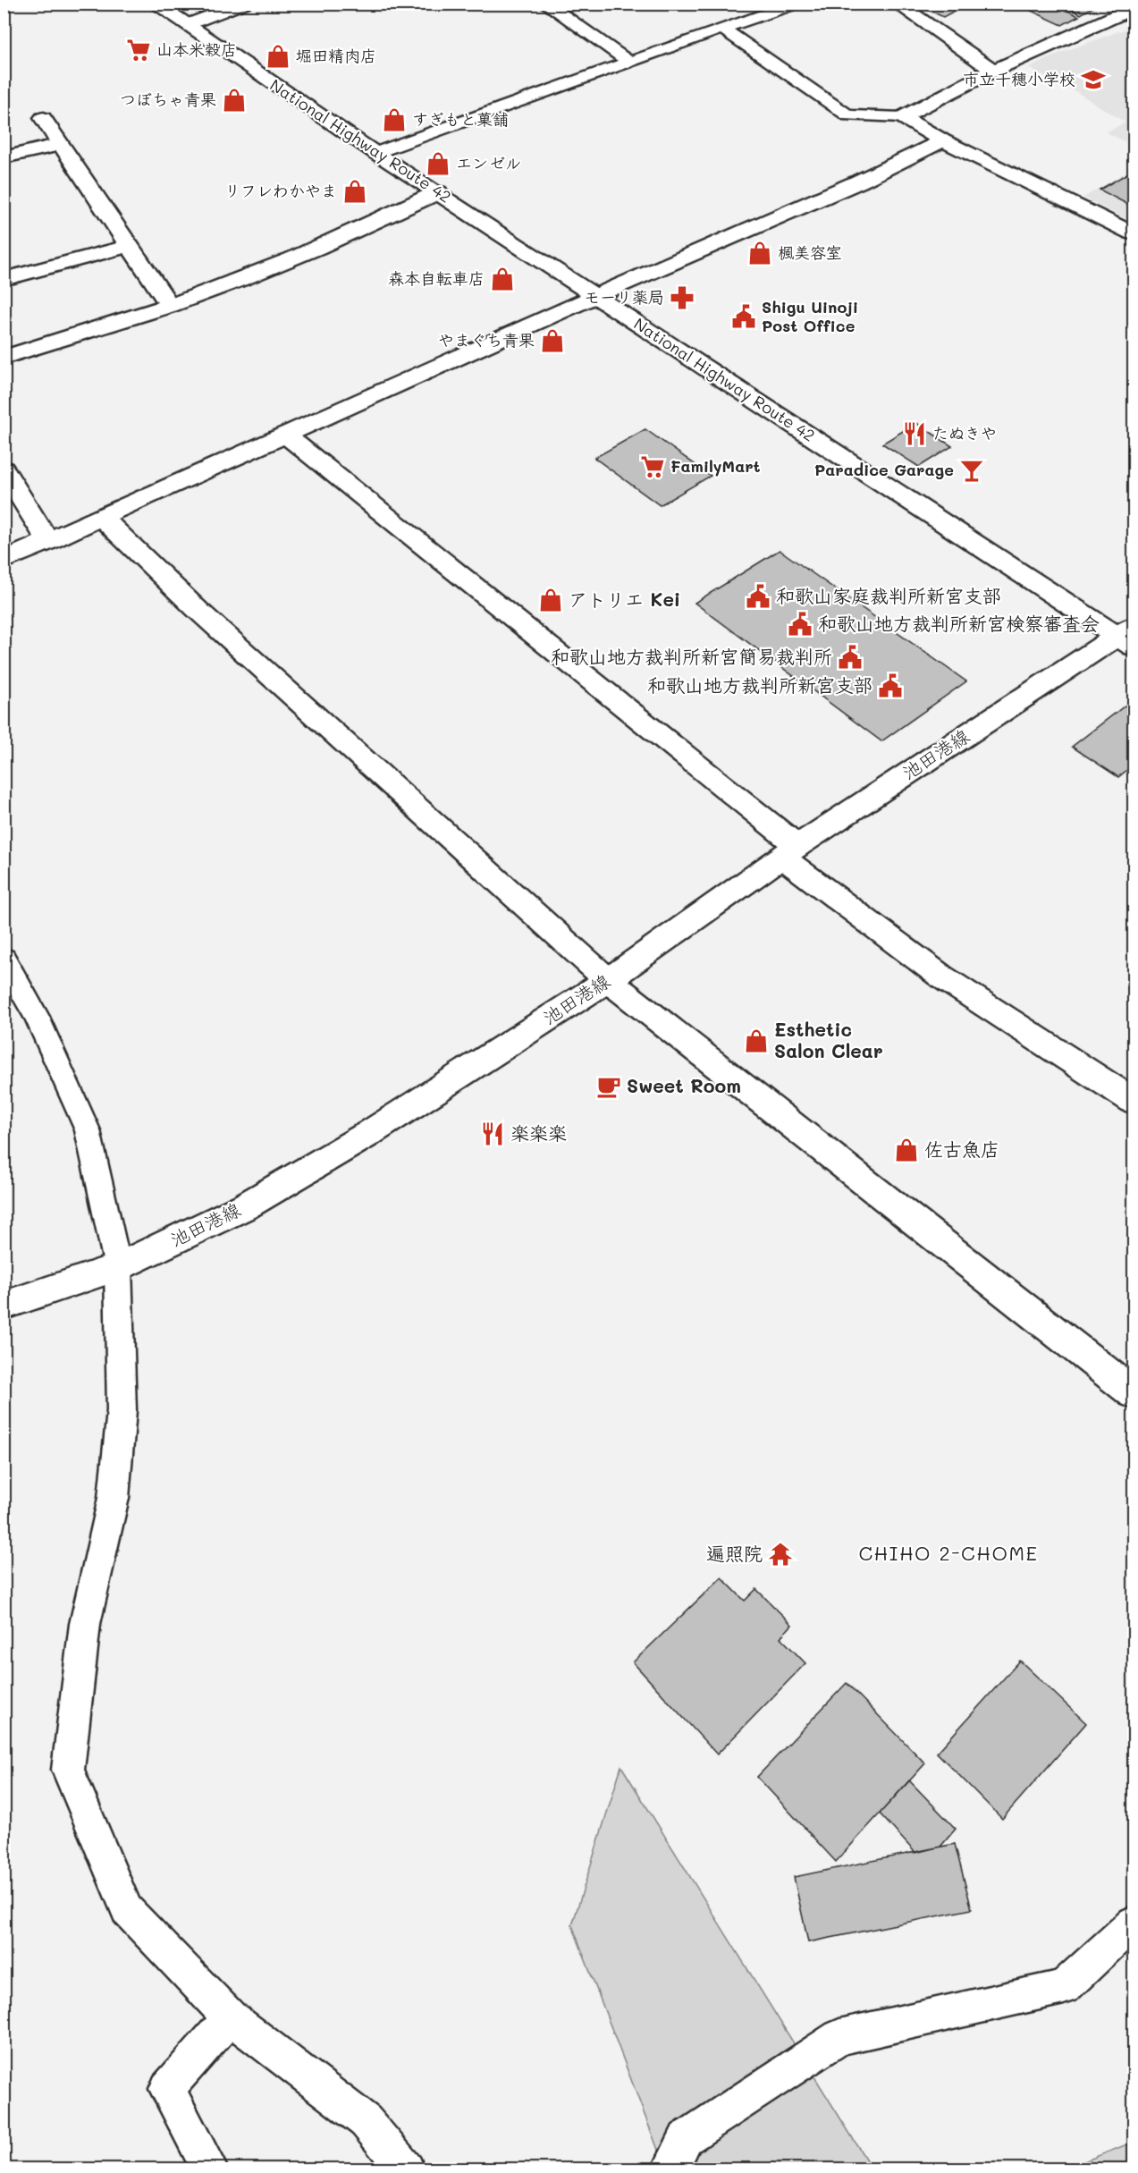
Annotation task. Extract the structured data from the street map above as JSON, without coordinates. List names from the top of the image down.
{
  "streets": {
    "main road": ["National Highway Route 42", "池田港線"]
  },
  "crossings": [
    ["National Highway Route 42", "池田港線"]
  ],
  "districts": ["CHIHO 2-CHOME"],
  "places": {
    "supermarket": ["山本米穀店", "FamilyMart"],
    "shop": [
      "堀田精肉店",
      "つぼちゃ青果",
      "すぎもと菓舗",
      "エンゼル",
      "リフレわかやま",
      "楓美容室",
      "森本自転車店",
      "やまぐち青果",
      "アトリエ Kei",
      "Esthetic Salon Clear",
      "佐古魚店"
    ],
    "school or university": ["市立千穂小学校"],
    "pharmacy": ["モーリ薬局"],
    "public building": [
      "Shigu Uinoji Post Office",
      "和歌山家庭裁判所新宮支部",
      "和歌山地方裁判所新宮検察審査会",
      "和歌山地方裁判所新宮簡易裁判所",
      "和歌山地方裁判所新宮支部"
    ],
    "restaurant": ["たぬきや", "楽楽楽"],
    "bar": ["Paradice Garage"],
    "cafe": ["Sweet Room"],
    "temple": ["遍照院"]
  }
}
